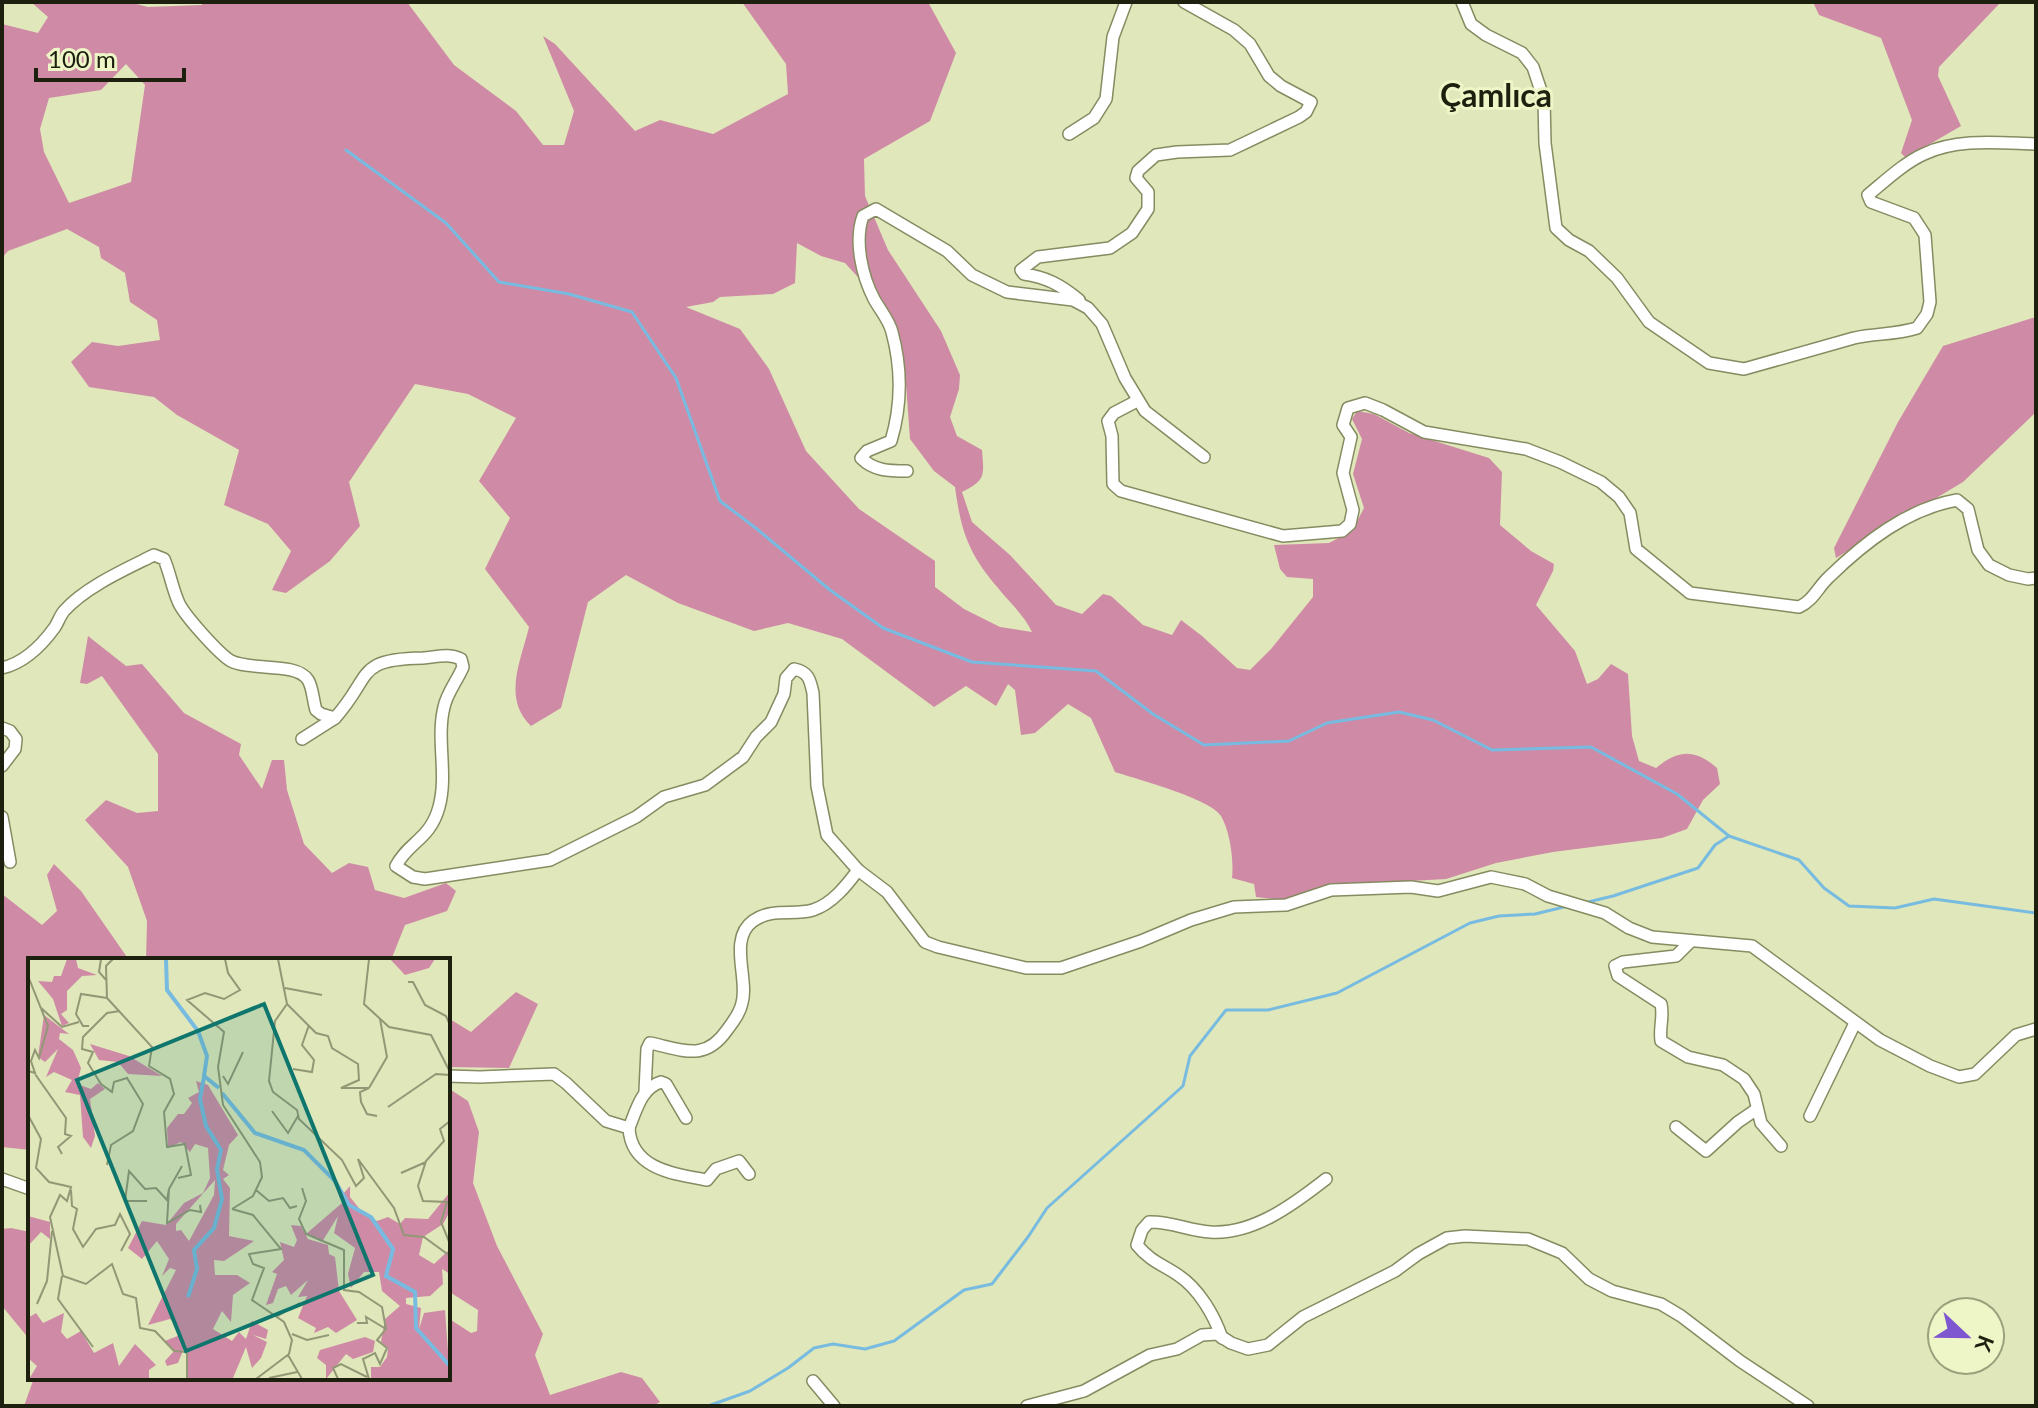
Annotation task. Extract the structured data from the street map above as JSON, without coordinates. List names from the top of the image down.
{
  "districts": ["Çamlıca"],
  "scale_bar": "100 m",
  "north": "right"
}
